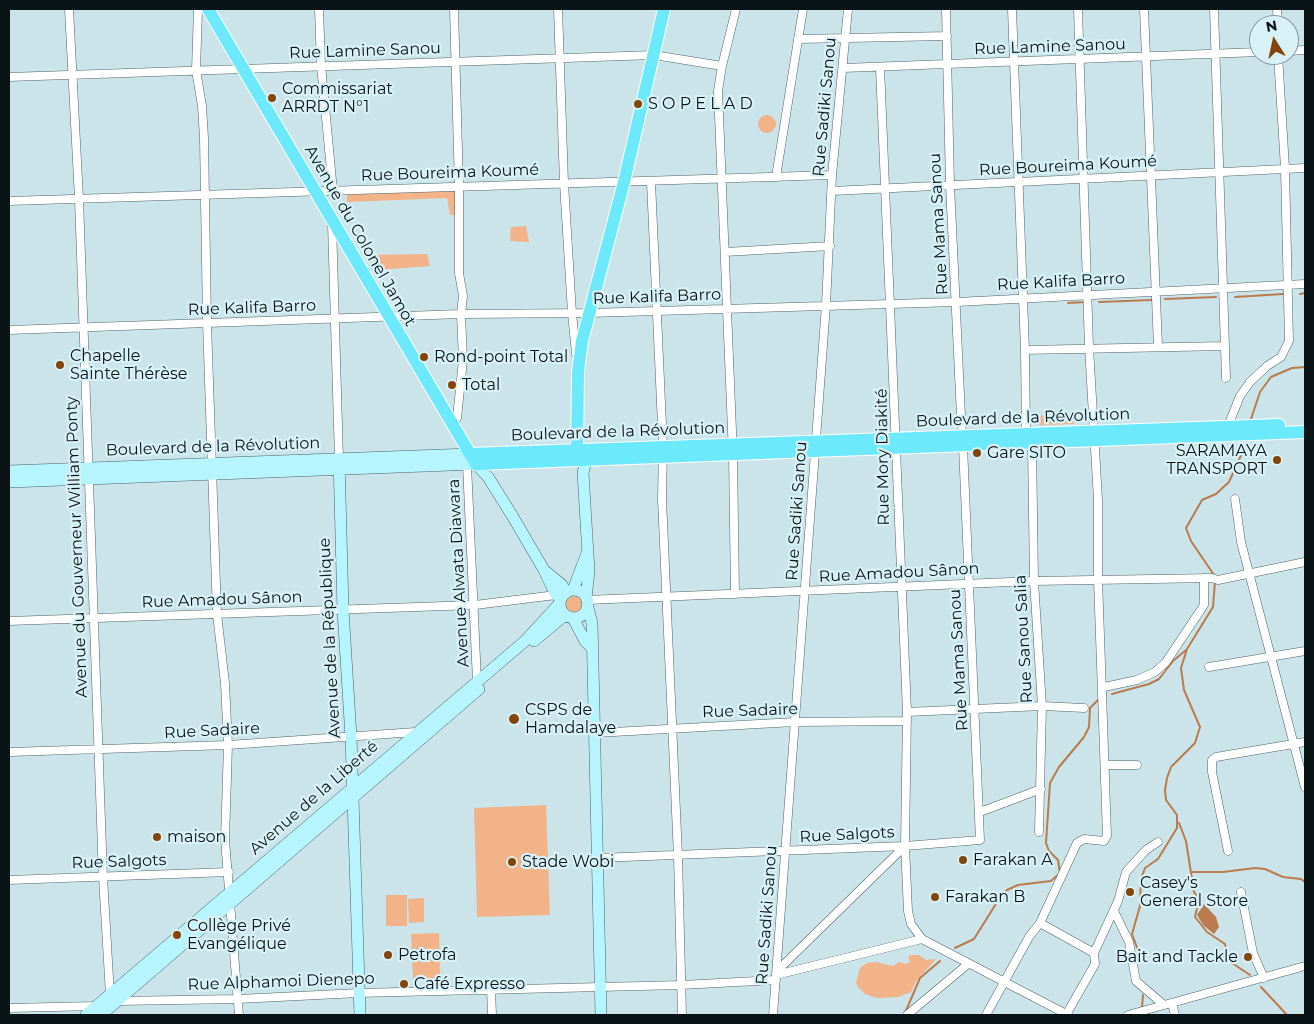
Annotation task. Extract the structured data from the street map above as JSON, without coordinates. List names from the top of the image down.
{
  "streets": {
    "main road": [
      "Avenue du Colonel Jamot",
      "Boulevard de la Révolution",
      "Avenue de la République",
      "Avenue de la Liberté"
    ],
    "street": [
      "Rue Lamine Sanou",
      "Rue Sadiki Sanou",
      "Rue Boureima Koumé",
      "Rue Mama Sanou",
      "Rue Kalifa Barro",
      "Rue Mory Diakité",
      "Avenue du Gouverneur William Ponty",
      "Avenue Alwata Diawara",
      "Rue Amadou Sânon",
      "Rue Sanou Salia",
      "Rue Sadaire",
      "Rue Salgots",
      "Rue Alphamoi Dienepo"
    ]
  },
  "crossings": [
    ["Rue Lamine Sanou", "Rue Sadiki Sanou"],
    ["Rue Lamine Sanou", "Rue Mama Sanou"],
    ["Rue Lamine Sanou", "Avenue du Colonel Jamot"],
    ["Rue Lamine Sanou", "Rue Mory Diakité"],
    ["Rue Lamine Sanou", "Avenue du Gouverneur William Ponty"],
    ["Rue Lamine Sanou", "Rue Sanou Salia"],
    ["Rue Sadiki Sanou", "Rue Boureima Koumé"],
    ["Rue Sadiki Sanou", "Rue Kalifa Barro"],
    ["Rue Sadiki Sanou", "Boulevard de la Révolution"],
    ["Rue Sadiki Sanou", "Rue Amadou Sânon"],
    ["Rue Sadiki Sanou", "Rue Sadaire"],
    ["Rue Sadiki Sanou", "Rue Salgots"],
    ["Rue Sadiki Sanou", "Rue Alphamoi Dienepo"],
    ["Rue Boureima Koumé", "Rue Mama Sanou"],
    ["Rue Boureima Koumé", "Avenue du Colonel Jamot"],
    ["Rue Boureima Koumé", "Rue Mory Diakité"],
    ["Rue Boureima Koumé", "Avenue du Gouverneur William Ponty"],
    ["Rue Boureima Koumé", "Rue Sanou Salia"],
    ["Rue Mama Sanou", "Rue Kalifa Barro"],
    ["Rue Mama Sanou", "Boulevard de la Révolution"],
    ["Rue Mama Sanou", "Rue Amadou Sânon"],
    ["Rue Mama Sanou", "Rue Salgots"],
    ["Avenue du Colonel Jamot", "Rue Kalifa Barro"],
    ["Avenue du Colonel Jamot", "Boulevard de la Révolution"],
    ["Avenue du Colonel Jamot", "Avenue Alwata Diawara"],
    ["Avenue du Colonel Jamot", "Rue Amadou Sânon"],
    ["Avenue du Colonel Jamot", "Avenue de la Liberté"],
    ["Rue Kalifa Barro", "Rue Mory Diakité"],
    ["Rue Kalifa Barro", "Avenue du Gouverneur William Ponty"],
    ["Rue Kalifa Barro", "Rue Sanou Salia"],
    ["Boulevard de la Révolution", "Rue Mory Diakité"],
    ["Boulevard de la Révolution", "Avenue du Gouverneur William Ponty"],
    ["Boulevard de la Révolution", "Avenue Alwata Diawara"],
    ["Boulevard de la Révolution", "Avenue de la République"],
    ["Boulevard de la Révolution", "Rue Sanou Salia"],
    ["Rue Mory Diakité", "Rue Amadou Sânon"],
    ["Rue Mory Diakité", "Rue Sadaire"],
    ["Rue Mory Diakité", "Rue Salgots"],
    ["Rue Mory Diakité", "Rue Alphamoi Dienepo"],
    ["Avenue du Gouverneur William Ponty", "Rue Amadou Sânon"],
    ["Avenue du Gouverneur William Ponty", "Rue Sadaire"],
    ["Avenue du Gouverneur William Ponty", "Avenue de la Liberté"],
    ["Avenue du Gouverneur William Ponty", "Rue Salgots"],
    ["Avenue du Gouverneur William Ponty", "Rue Alphamoi Dienepo"],
    ["Avenue Alwata Diawara", "Rue Amadou Sânon"],
    ["Avenue Alwata Diawara", "Avenue de la Liberté"],
    ["Rue Amadou Sânon", "Avenue de la République"],
    ["Rue Amadou Sânon", "Rue Sanou Salia"],
    ["Rue Amadou Sânon", "Avenue de la Liberté"],
    ["Avenue de la République", "Rue Sadaire"],
    ["Avenue de la République", "Avenue de la Liberté"],
    ["Avenue de la République", "Rue Alphamoi Dienepo"],
    ["Rue Sadaire", "Avenue de la Liberté"],
    ["Avenue de la Liberté", "Rue Alphamoi Dienepo"]
  ],
  "places": [
    "Commissariat ARRDT N°1",
    "S O P E L A D",
    "Rond-point Total",
    "Chapelle Sainte Thérèse",
    "Total",
    "Gare SITO",
    "SARAMAYA TRANSPORT",
    "CSPS de Hamdalaye",
    "maison",
    "Farakan A",
    "Stade Wobi",
    "Casey's General Store",
    "Farakan B",
    "Collège Privé Evangélique",
    "Petrofa",
    "Bait and Tackle",
    "Café Expresso"
  ],
  "north": "top"
}
